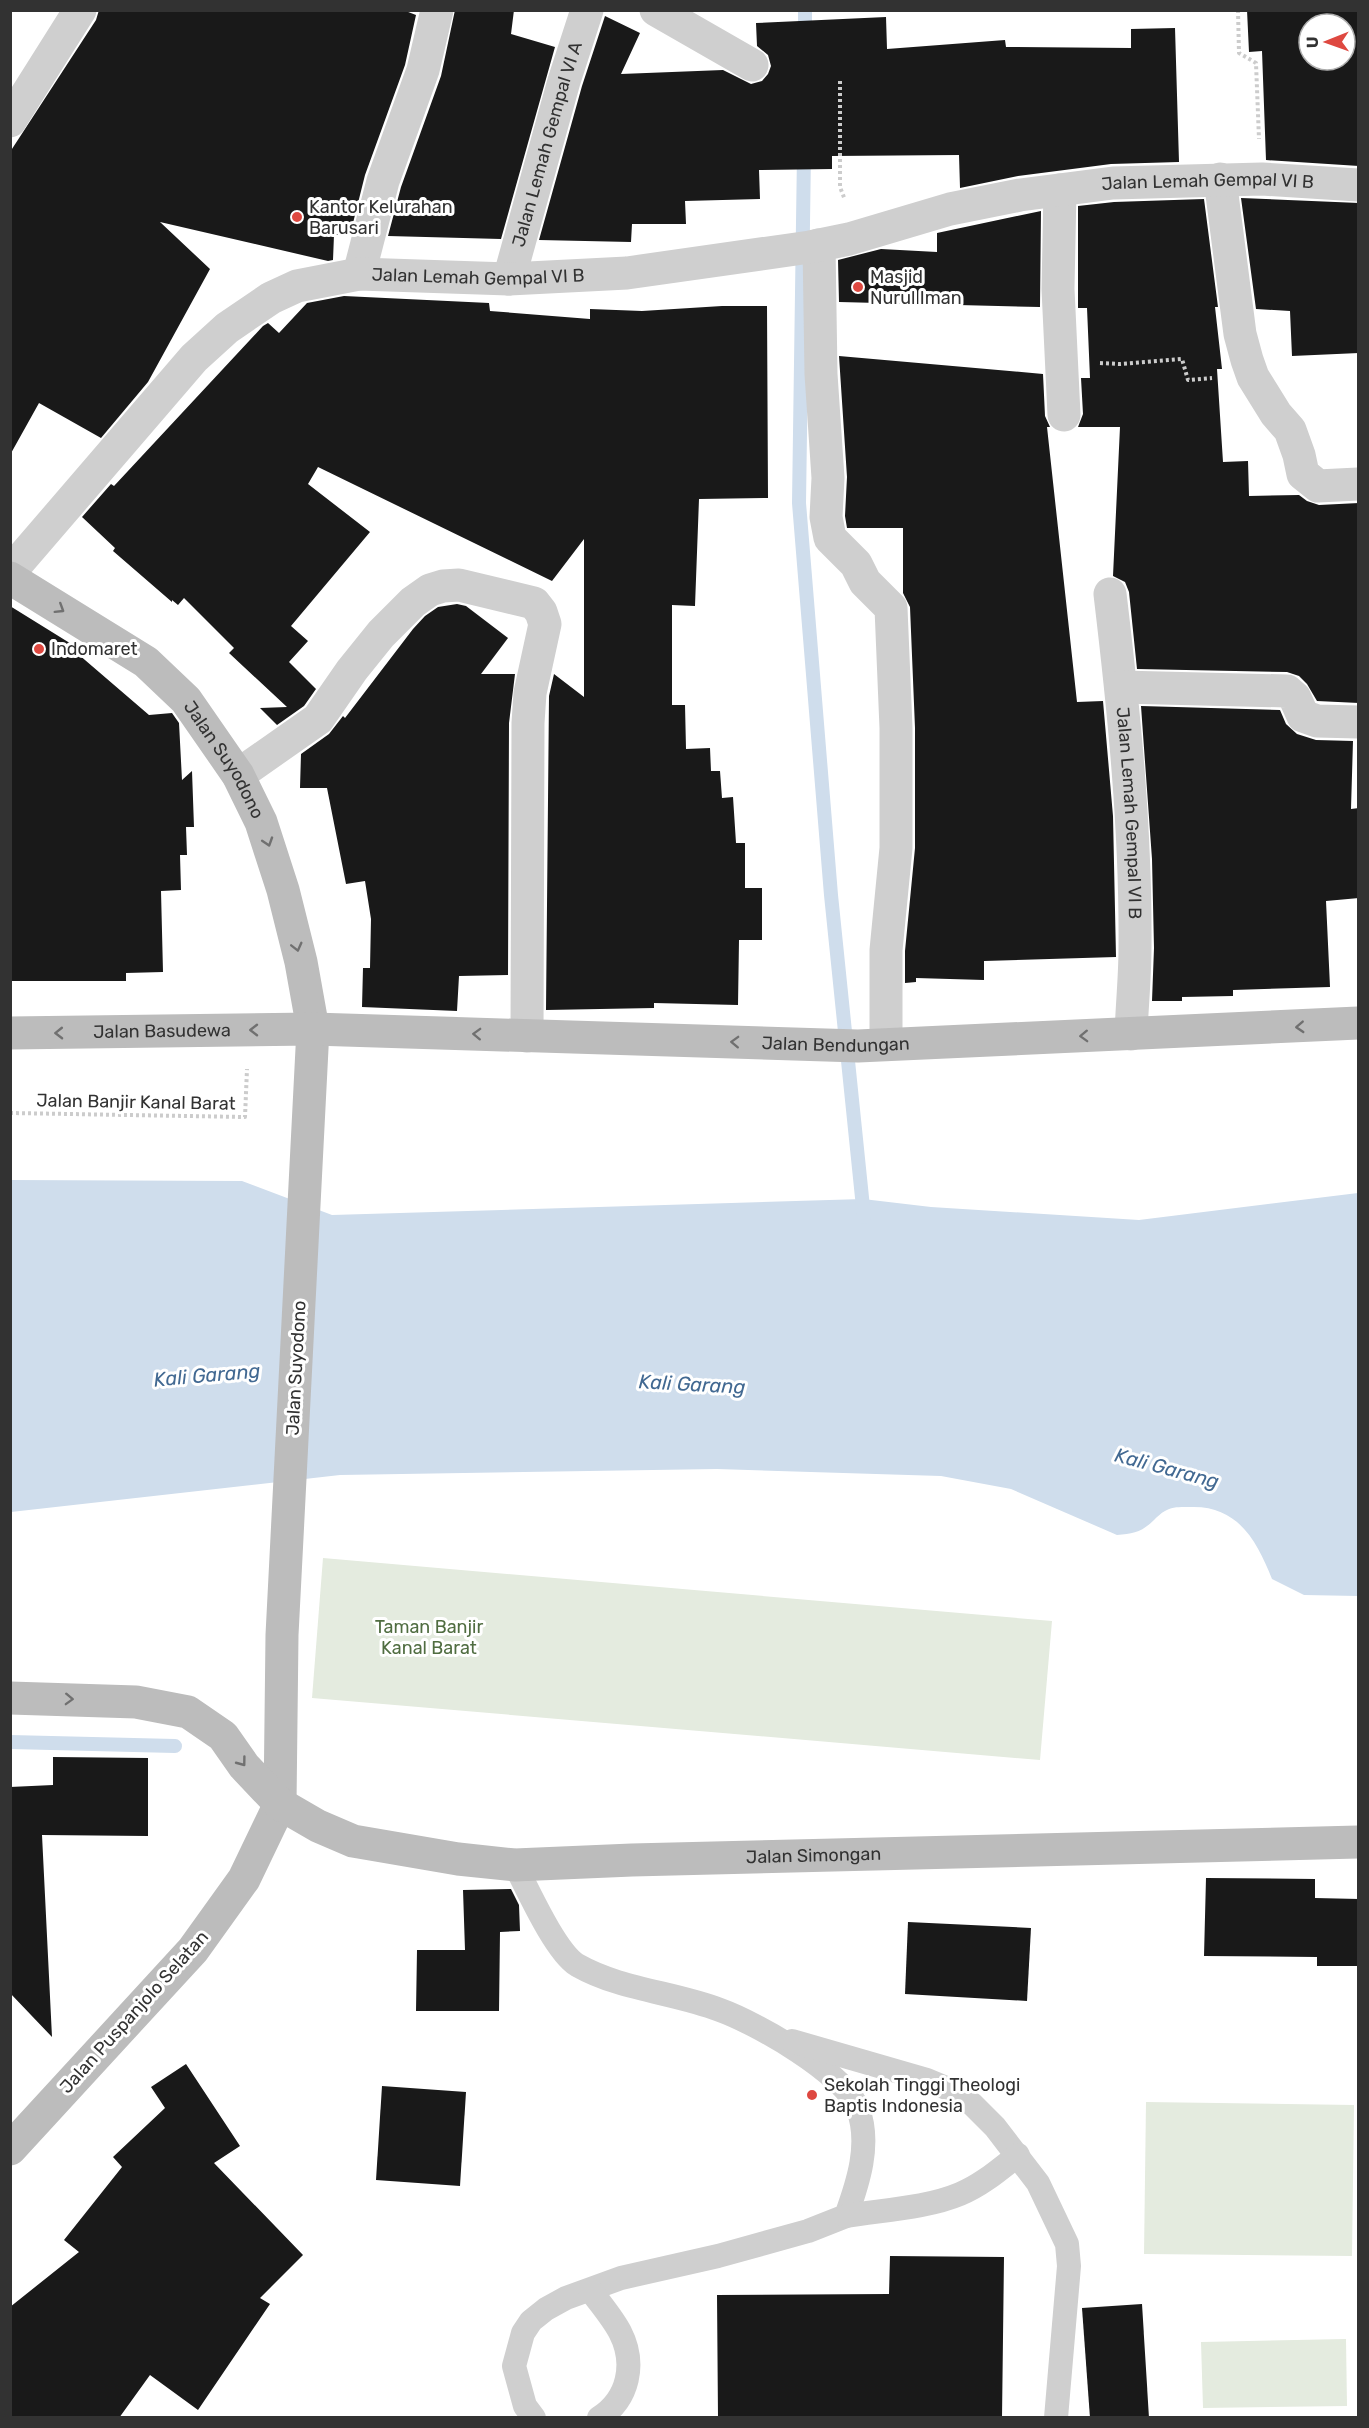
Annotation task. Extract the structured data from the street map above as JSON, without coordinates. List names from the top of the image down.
{
  "streets": {
    "street": [
      "Jalan Lemah Gempal VI A",
      "Jalan Lemah Gempal VI B",
      "Jalan Suyodono",
      "Jalan Basudewa",
      "Jalan Bendungan",
      "Jalan Simongan",
      "Jalan Puspanjolo Selatan"
    ],
    "path": ["Jalan Banjir Kanal Barat"]
  },
  "crossings": [
    ["Jalan Lemah Gempal VI A", "Jalan Lemah Gempal VI B"],
    ["Jalan Lemah Gempal VI B", "Jalan Bendungan"],
    ["Jalan Suyodono", "Jalan Basudewa"],
    ["Jalan Suyodono", "Jalan Bendungan"],
    ["Jalan Suyodono", "Jalan Simongan"],
    ["Jalan Suyodono", "Jalan Puspanjolo Selatan"],
    ["Jalan Basudewa", "Jalan Bendungan"],
    ["Jalan Basudewa", "Jalan Banjir Kanal Barat"],
    ["Jalan Simongan", "Jalan Puspanjolo Selatan"]
  ],
  "one_way": ["Jalan Suyodono", "Jalan Basudewa", "Jalan Bendungan"],
  "water": ["Kali Garang"],
  "parks": ["Taman Banjir Kanal Barat"],
  "places": [
    "Kantor Kelurahan Barusari",
    "Masjid Nurul Iman",
    "Indomaret",
    "Sekolah Tinggi Theologi Baptis Indonesia"
  ],
  "north": "left"
}
